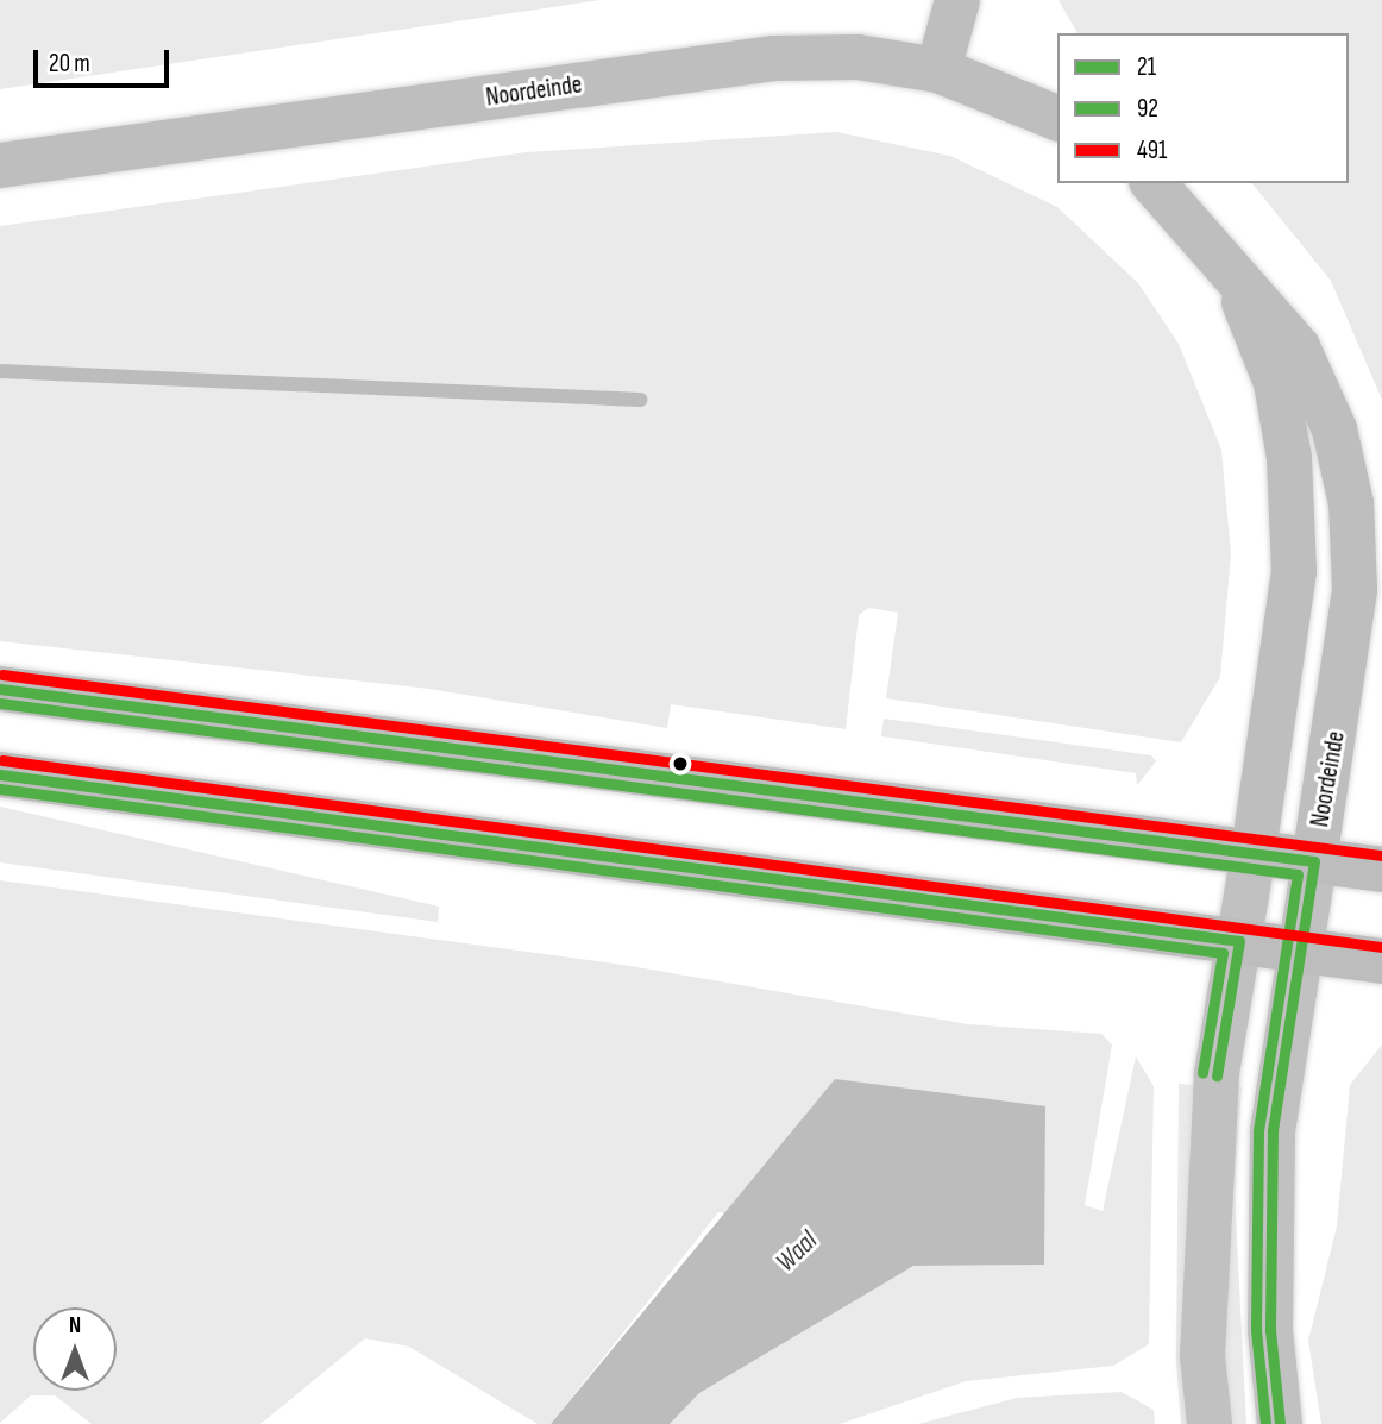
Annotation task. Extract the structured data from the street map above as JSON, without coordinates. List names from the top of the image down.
{
  "streets": {
    "main road": ["Noordeinde"]
  },
  "water": ["Waal"],
  "lines": ["transit line 491", "transit line 21", "transit line 92"],
  "legend": ["21", "92", "491"],
  "scale_bar": "20 m",
  "north": "top"
}
